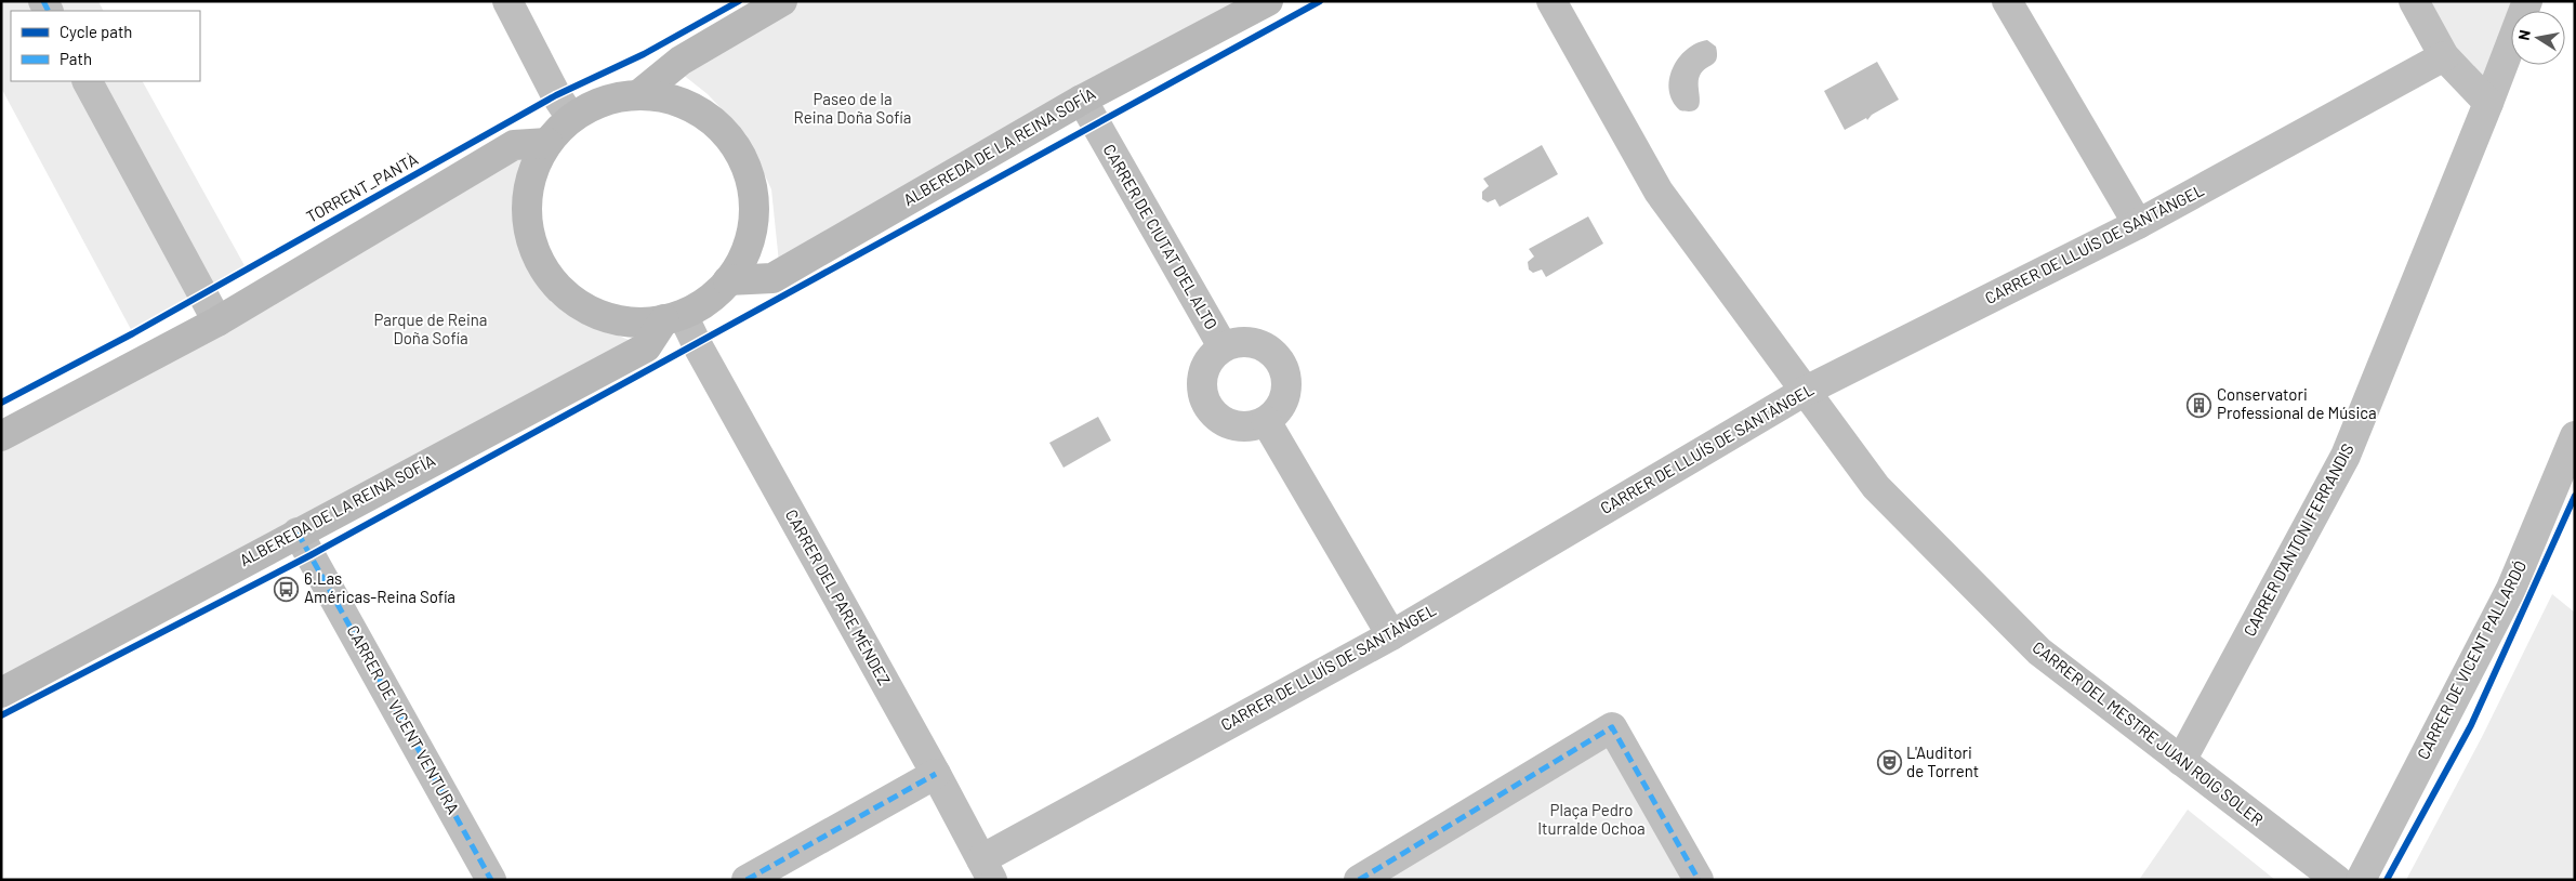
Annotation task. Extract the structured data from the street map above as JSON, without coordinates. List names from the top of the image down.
{
  "streets": {
    "street": [
      "ALBEREDA DE LA REINA SOFÍA",
      "CARRER DE CIUTAT D'EL ALTO",
      "CARRER DE LLUÍS DE SANTÀNGEL",
      "CARRER D'ANTONI FERRANDIS",
      "CARRER DEL PARE MÉNDEZ",
      "CARRER DE VICENT PALLARDÓ",
      "CARRER DE VICENT VENTURA",
      "CARRER DEL MESTRE JUAN ROIG SOLER"
    ],
    "cycle path": ["TORRENT_PANTÀ"]
  },
  "crossings": [
    ["ALBEREDA DE LA REINA SOFÍA", "CARRER DE CIUTAT D'EL ALTO"],
    ["ALBEREDA DE LA REINA SOFÍA", "CARRER DEL PARE MÉNDEZ"],
    ["ALBEREDA DE LA REINA SOFÍA", "CARRER DE VICENT VENTURA"],
    ["CARRER DE LLUÍS DE SANTÀNGEL", "CARRER DEL PARE MÉNDEZ"],
    ["CARRER DE LLUÍS DE SANTÀNGEL", "CARRER DEL MESTRE JUAN ROIG SOLER"],
    ["CARRER D'ANTONI FERRANDIS", "CARRER DEL MESTRE JUAN ROIG SOLER"]
  ],
  "parks": ["Paseo de la Reina Doña Sofía", "Parque de Reina Doña Sofía", "Plaça Pedro Iturralde Ochoa"],
  "places": {
    "building": ["Conservatori Professional de Música"],
    "bus stop": ["6.Las Américas-Reina Sofía"],
    "theatre": ["L'Auditori de Torrent"]
  },
  "legend": ["Cycle path", "Path"],
  "north": "left"
}
